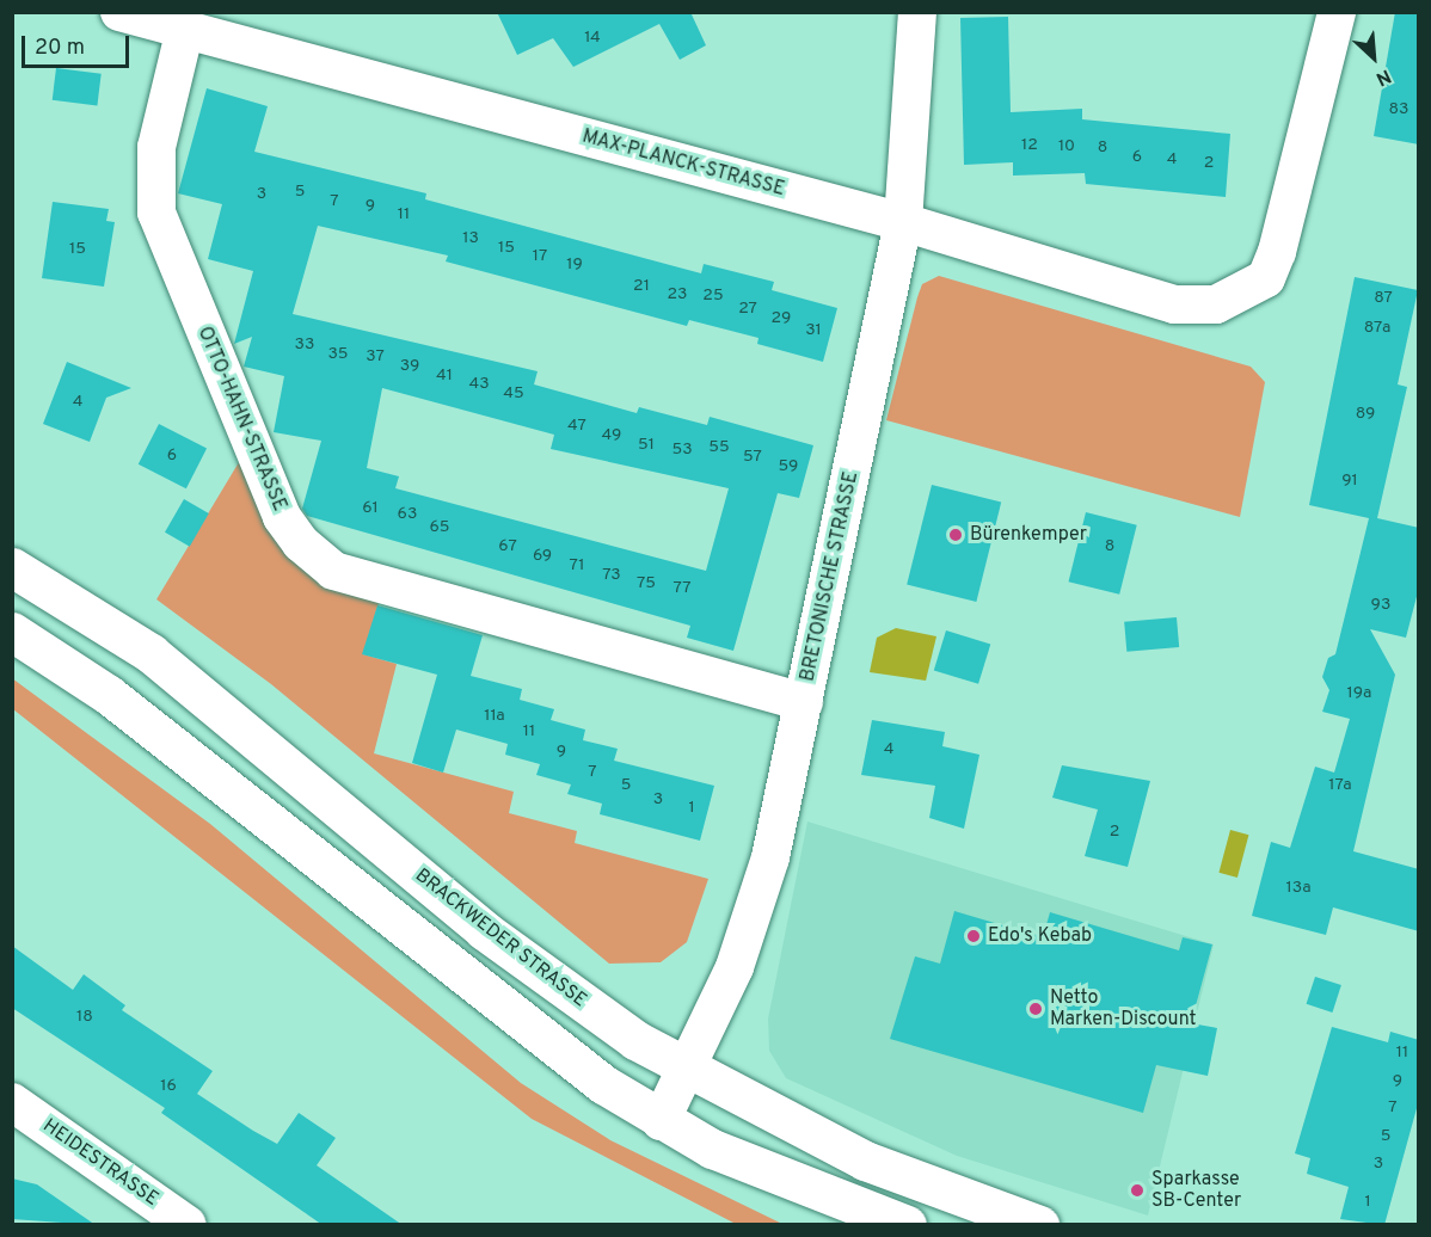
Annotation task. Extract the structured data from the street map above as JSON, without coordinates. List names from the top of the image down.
{
  "streets": {
    "main road": ["BRACKWEDER STRASSE"],
    "street": [
      "MAX-PLANCK-STRASSE",
      "OTTO-HAHN-STRASSE",
      "BRETONISCHE STRASSE",
      "HEIDESTRASSE"
    ]
  },
  "crossings": [
    ["MAX-PLANCK-STRASSE", "OTTO-HAHN-STRASSE"],
    ["MAX-PLANCK-STRASSE", "BRETONISCHE STRASSE"],
    ["OTTO-HAHN-STRASSE", "BRETONISCHE STRASSE"],
    ["BRETONISCHE STRASSE", "BRACKWEDER STRASSE"]
  ],
  "places": [
    "Bürenkemper",
    "Edo's Kebab",
    "Netto Marken-Discount",
    "Sparkasse SB-Center"
  ],
  "house_numbers": [
    "14",
    "83",
    "12",
    "10",
    "8",
    "6",
    "4",
    "2",
    "5",
    "3",
    "7",
    "9",
    "11",
    "13",
    "15",
    "15",
    "17",
    "19",
    "21",
    "23",
    "25",
    "87",
    "27",
    "29",
    "87a",
    "31",
    "33",
    "35",
    "37",
    "39",
    "41",
    "43",
    "45",
    "4",
    "89",
    "47",
    "49",
    "51",
    "55",
    "53",
    "6",
    "57",
    "59",
    "91",
    "61",
    "63",
    "65",
    "67",
    "8",
    "69",
    "71",
    "73",
    "75",
    "77",
    "93",
    "19a",
    "11a",
    "11",
    "4",
    "9",
    "7",
    "5",
    "17a",
    "3",
    "1",
    "2",
    "13a",
    "18",
    "11",
    "9",
    "16",
    "7",
    "5",
    "3",
    "1"
  ],
  "scale_bar": "20 m",
  "north": "bottom right"
}
